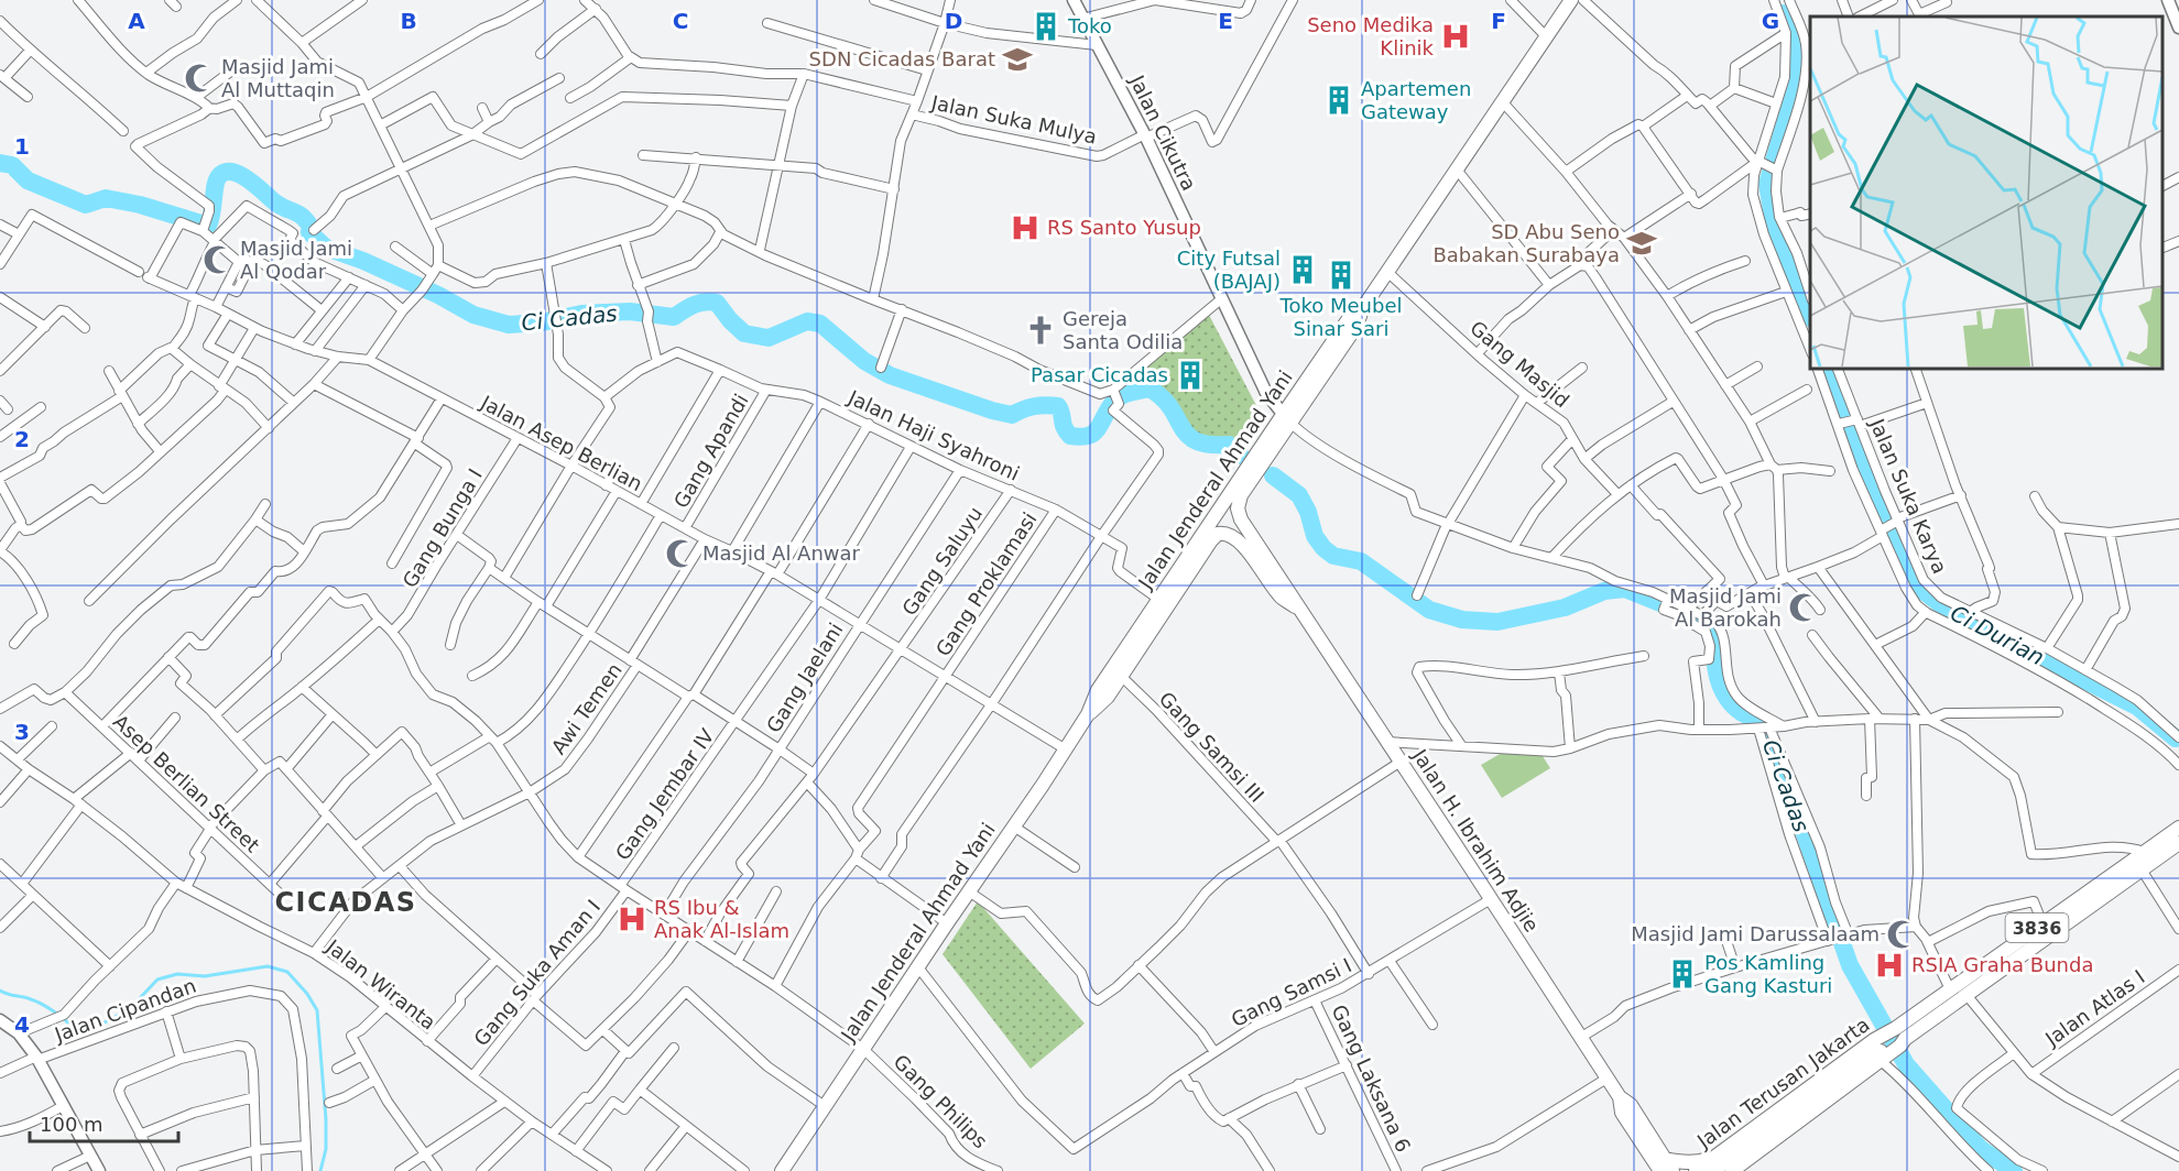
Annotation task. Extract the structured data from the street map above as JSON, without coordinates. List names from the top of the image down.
{
  "streets": {
    "main road": [
      "Jalan Cikutra",
      "Jalan Jenderal Ahmad Yani",
      "Jalan H. Ibrahim Adjie",
      "3836",
      "Jalan Terusan Jakarta"
    ],
    "street": [
      "Jalan Suka Mulya",
      "Gang Masjid",
      "Jalan Haji Syahroni",
      "Jalan Asep Berlian",
      "Gang Apandi",
      "Jalan Suka Karya",
      "Gang Bunga I",
      "Gang Saluyu",
      "Gang Proklamasi",
      "Gang Jaelani",
      "Awi Temen",
      "Gang Samsi III",
      "Asep Berlian Street",
      "Gang Jembar IV",
      "Gang Suka Aman I",
      "Jalan Wiranta",
      "Gang Samsi I",
      "Jalan Atlas I",
      "Jalan Cipandan",
      "Gang Laksana 6",
      "Gang Philips"
    ]
  },
  "crossings": [
    ["Jalan Suka Mulya", "Jalan Cikutra"],
    ["Jalan Cikutra", "Jalan Jenderal Ahmad Yani"],
    ["Gang Masjid", "Jalan Jenderal Ahmad Yani"],
    ["Jalan Haji Syahroni", "Gang Apandi"],
    ["Jalan Haji Syahroni", "Jalan Jenderal Ahmad Yani"],
    ["Jalan Haji Syahroni", "Gang Saluyu"],
    ["Jalan Haji Syahroni", "Gang Proklamasi"],
    ["Jalan Haji Syahroni", "Gang Jaelani"],
    ["Jalan Haji Syahroni", "Gang Jembar IV"],
    ["Jalan Asep Berlian", "Gang Apandi"],
    ["Jalan Asep Berlian", "Jalan Jenderal Ahmad Yani"],
    ["Jalan Asep Berlian", "Gang Bunga I"],
    ["Jalan Asep Berlian", "Gang Saluyu"],
    ["Jalan Asep Berlian", "Gang Proklamasi"],
    ["Jalan Asep Berlian", "Gang Jaelani"],
    ["Jalan Asep Berlian", "Awi Temen"],
    ["Jalan Asep Berlian", "Gang Jembar IV"],
    ["Jalan Jenderal Ahmad Yani", "Gang Samsi III"],
    ["Jalan Jenderal Ahmad Yani", "Jalan H. Ibrahim Adjie"],
    ["Jalan Jenderal Ahmad Yani", "Gang Samsi I"],
    ["Jalan Jenderal Ahmad Yani", "Gang Philips"],
    ["Gang Bunga I", "Gang Philips"],
    ["Gang Saluyu", "Gang Philips"],
    ["Gang Jaelani", "Gang Philips"],
    ["Awi Temen", "Jalan Wiranta"],
    ["Awi Temen", "Gang Philips"],
    ["Gang Samsi III", "Gang Samsi I"],
    ["Gang Jembar IV", "Gang Suka Aman I"],
    ["Gang Jembar IV", "Gang Philips"],
    ["Jalan H. Ibrahim Adjie", "Gang Samsi I"],
    ["Gang Suka Aman I", "Jalan Wiranta"],
    ["Gang Suka Aman I", "Gang Philips"],
    ["Gang Samsi I", "Gang Laksana 6"]
  ],
  "districts": ["CICADAS"],
  "water": ["Ci Cadas", "Ci Durian"],
  "places": {
    "building": [
      "Toko",
      "Apartemen Gateway",
      "City Futsal (BAJAJ)",
      "Toko Meubel Sinar Sari",
      "Pasar Cicadas",
      "Pos Kamling Gang Kasturi"
    ],
    "hospital": [
      "Seno Medika Klinik",
      "RS Santo Yusup",
      "RS Ibu & Anak Al-Islam",
      "RSIA Graha Bunda"
    ],
    "school or university": ["SDN Cicadas Barat", "SD Abu Seno Babakan Surabaya"],
    "mosque": [
      "Masjid Jami Al Muttaqin",
      "Masjid Jami Al Qodar",
      "Masjid Al Anwar",
      "Masjid Jami Al Barokah",
      "Masjid Jami Darussalaam"
    ],
    "church": ["Gereja Santa Odilia"]
  },
  "scale_bar": "100 m",
  "grid": {
    "columns": [
      "A",
      "B",
      "C",
      "D",
      "E",
      "F",
      "G"
    ],
    "rows": [
      "1",
      "2",
      "3",
      "4"
    ]
  }
}
